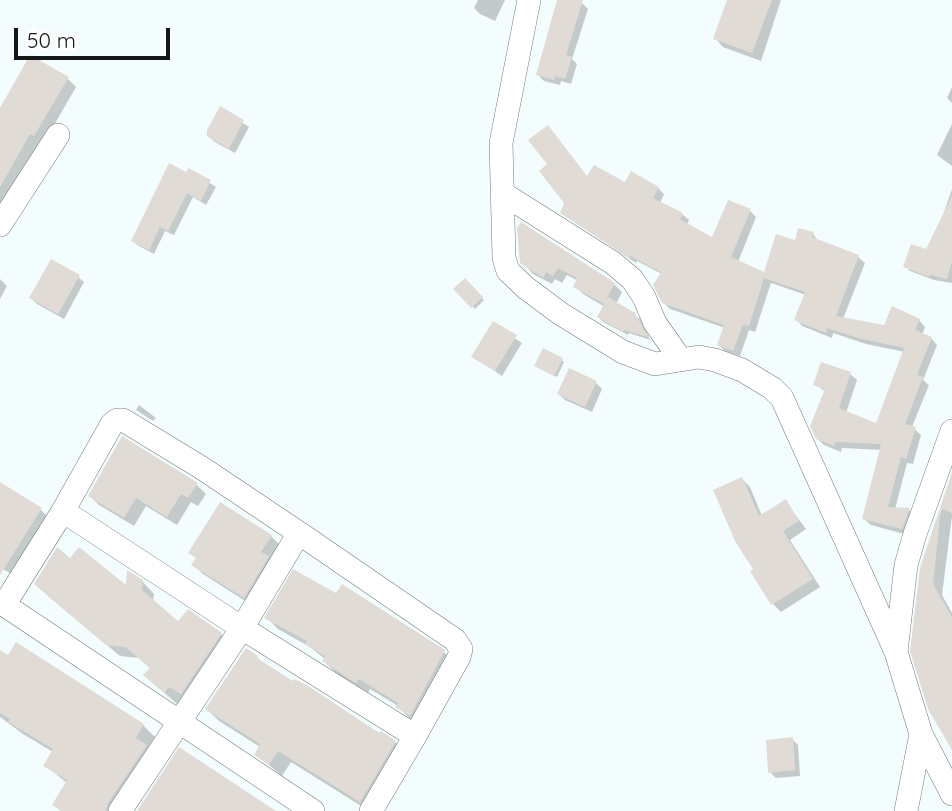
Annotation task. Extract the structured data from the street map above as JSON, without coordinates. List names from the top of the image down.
{
  "scale_bar": "50 m"
}
